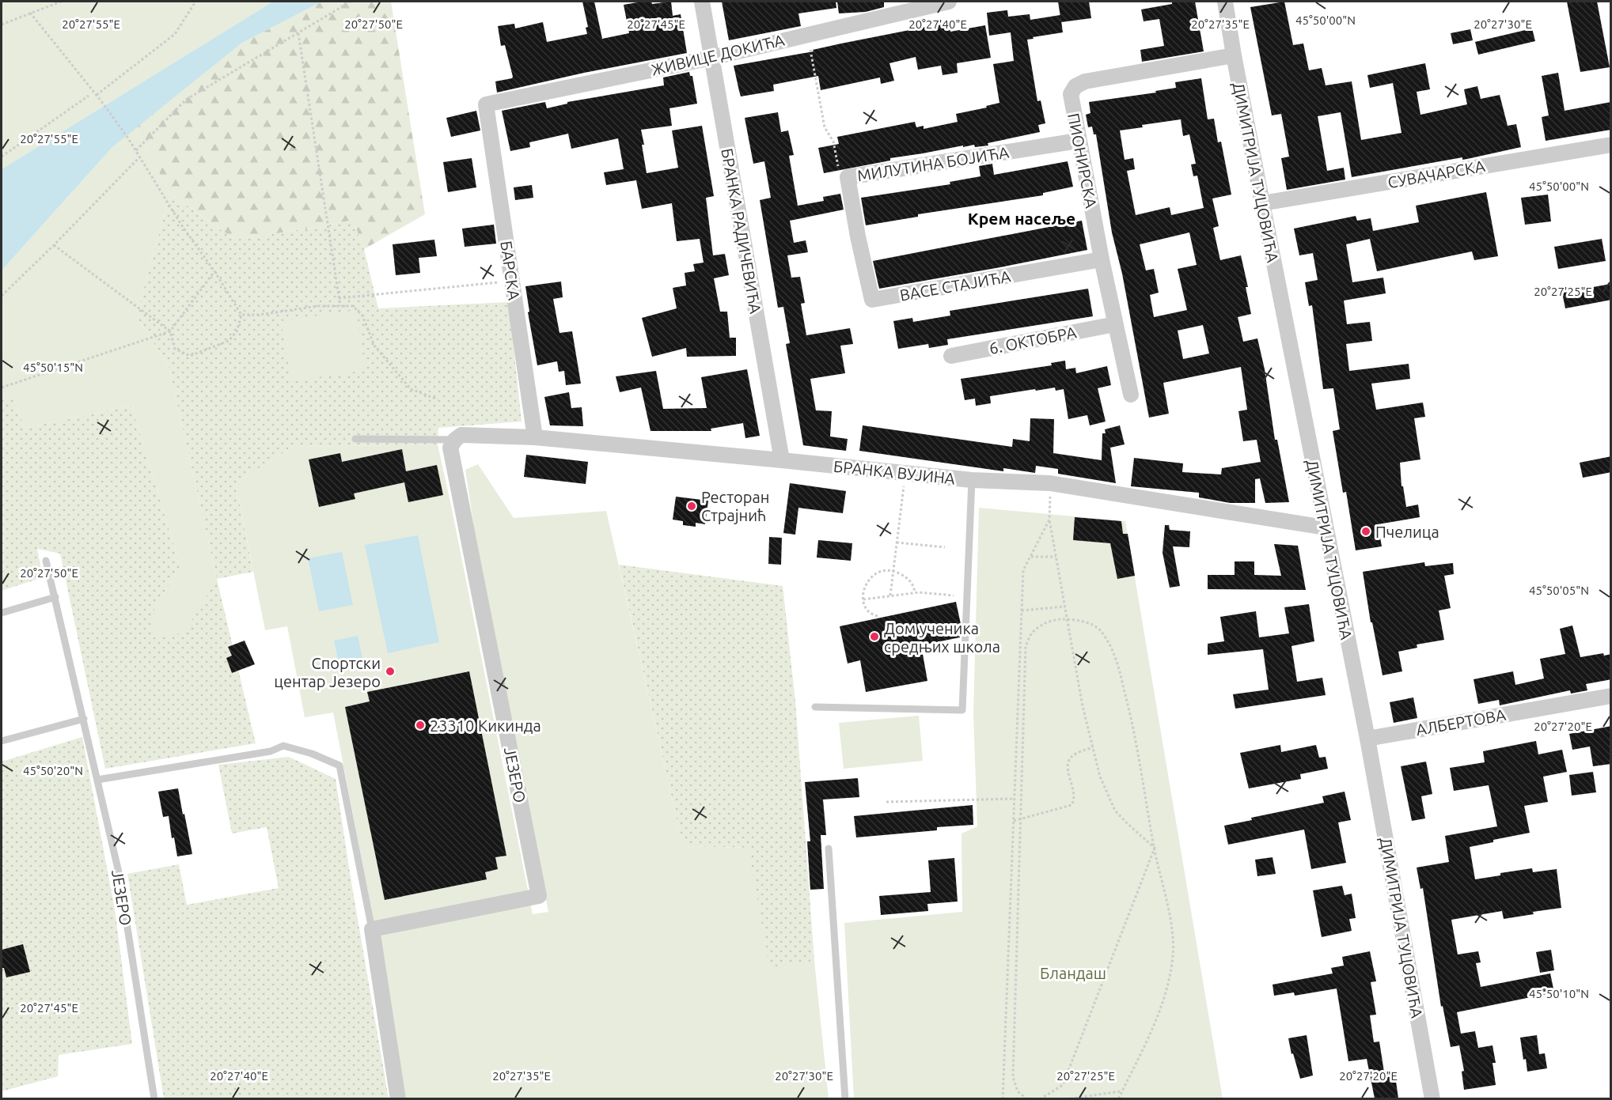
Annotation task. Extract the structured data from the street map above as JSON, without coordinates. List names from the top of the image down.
{
  "streets": {
    "street": [
      "ЖИВИЦЕ ДОКИЋА",
      "ПИОНИРСКА",
      "МИЛУТИНА БОЈИЋА",
      "ДИМИТРИЈА ТУЦОВИЋА",
      "СУВАЧАРСКА",
      "БРАНКА РАДИЧЕВИЋА",
      "БАРСКА",
      "ВАСЕ СТАЈИЋА",
      "6. ОКТОБРА",
      "БРАНКА ВУЈИНА",
      "АЛБЕРТОВА",
      "ЈЕЗЕРО"
    ]
  },
  "crossings": [
    ["ЖИВИЦЕ ДОКИЋА", "БРАНКА РАДИЧЕВИЋА"],
    ["ЖИВИЦЕ ДОКИЋА", "БАРСКА"],
    ["ПИОНИРСКА", "МИЛУТИНА БОЈИЋА"],
    ["ПИОНИРСКА", "ДИМИТРИЈА ТУЦОВИЋА"],
    ["ПИОНИРСКА", "ВАСЕ СТАЈИЋА"],
    ["ПИОНИРСКА", "6. ОКТОБРА"],
    ["МИЛУТИНА БОЈИЋА", "ВАСЕ СТАЈИЋА"],
    ["ДИМИТРИЈА ТУЦОВИЋА", "СУВАЧАРСКА"],
    ["ДИМИТРИЈА ТУЦОВИЋА", "БРАНКА ВУЈИНА"],
    ["ДИМИТРИЈА ТУЦОВИЋА", "АЛБЕРТОВА"],
    ["БРАНКА РАДИЧЕВИЋА", "БРАНКА ВУЈИНА"],
    ["БАРСКА", "БРАНКА ВУЈИНА"],
    ["БРАНКА ВУЈИНА", "ЈЕЗЕРО"]
  ],
  "districts": ["Крем насеље"],
  "parks": ["Бландаш"],
  "places": [
    "Ресторан Страјнић",
    "Пчелица",
    "Дом ученика средњих школа",
    "Спортски центар Језеро",
    "23310 Кикинда"
  ],
  "coordinates": [
    "45°50'00\"N",
    "20°27'55\"E",
    "20°27'50\"E",
    "20°27'45\"E",
    "20°27'40\"E",
    "20°27'35\"E",
    "20°27'30\"E",
    "20°27'25\"E",
    "45°50'15\"N",
    "45°50'05\"N",
    "20°27'20\"E",
    "45°50'20\"N",
    "45°50'10\"N"
  ]
}
